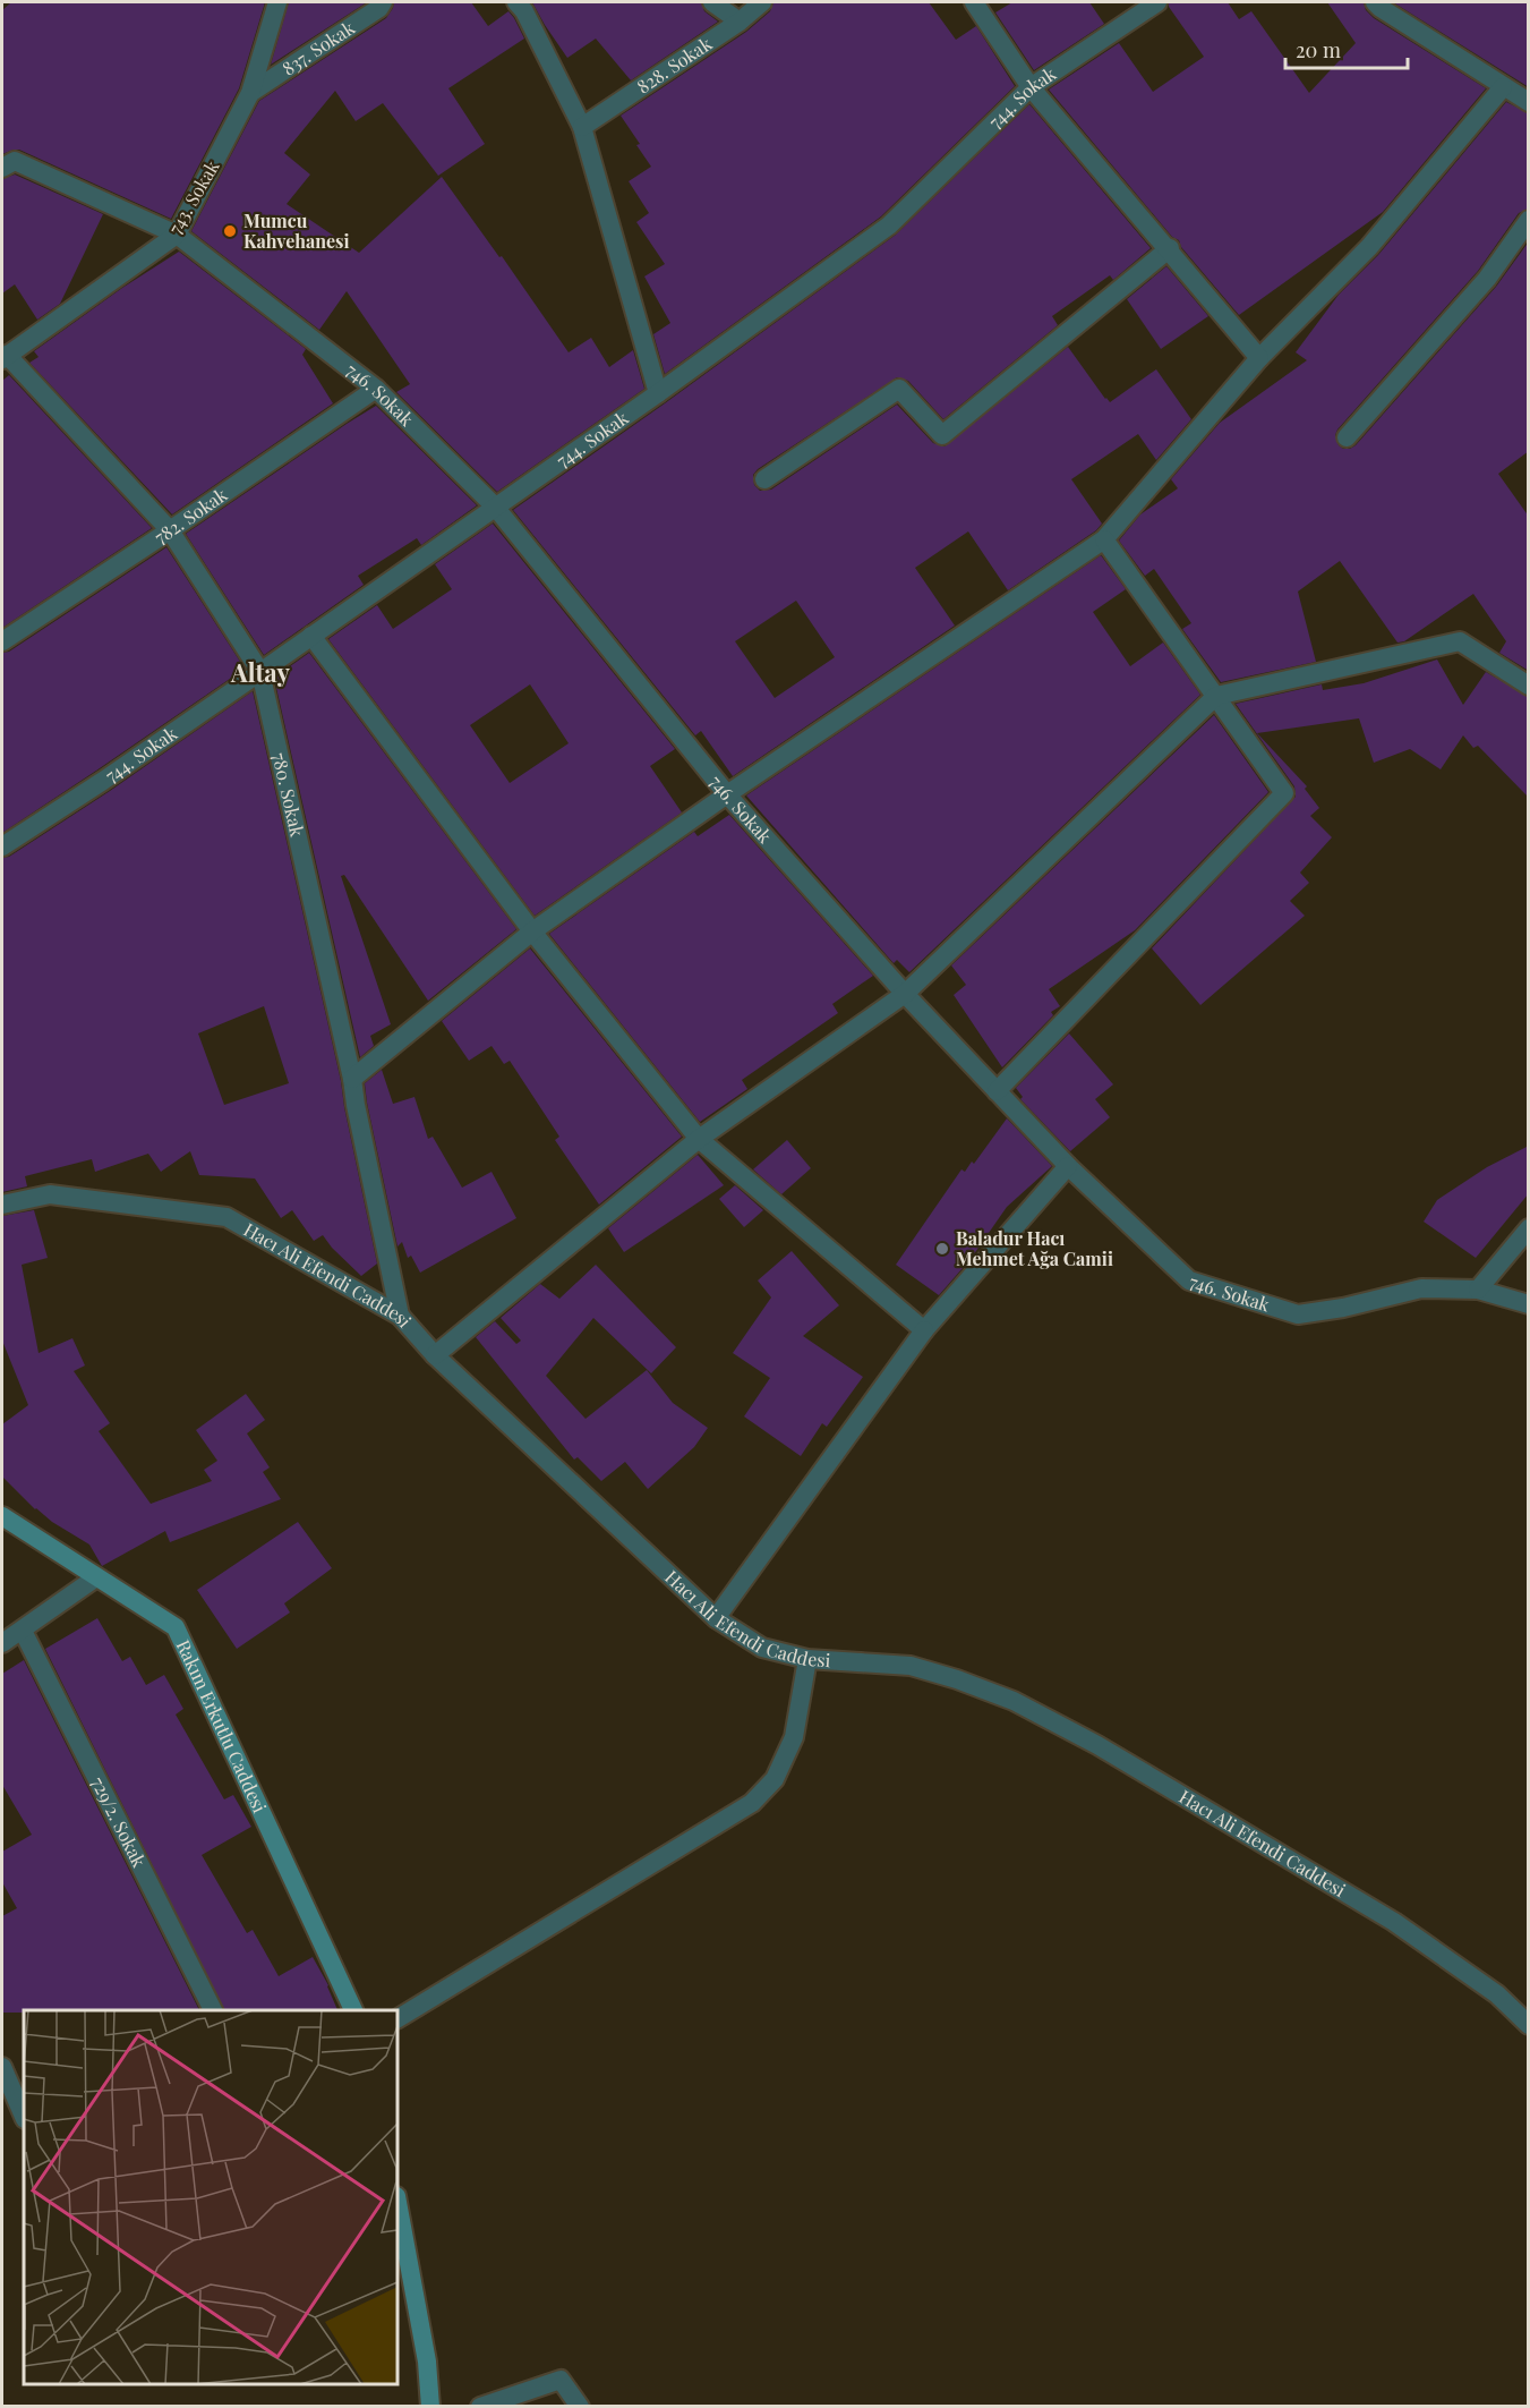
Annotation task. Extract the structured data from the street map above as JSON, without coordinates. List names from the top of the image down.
{
  "streets": {
    "main road": ["Rakım Erkutlu Caddesi"],
    "street": [
      "837. Sokak",
      "828. Sokak",
      "744. Sokak",
      "743. Sokak",
      "746. Sokak",
      "782. Sokak",
      "780. Sokak",
      "Hacı Ali Efendi Caddesi",
      "729/2. Sokak"
    ]
  },
  "crossings": [
    ["837. Sokak", "743. Sokak"],
    ["744. Sokak", "746. Sokak"],
    ["744. Sokak", "780. Sokak"],
    ["743. Sokak", "746. Sokak"],
    ["743. Sokak", "780. Sokak"],
    ["746. Sokak", "782. Sokak"],
    ["782. Sokak", "780. Sokak"],
    ["780. Sokak", "Hacı Ali Efendi Caddesi"]
  ],
  "districts": ["Altay"],
  "places": ["Mumcu Kahvehanesi", "Baladur Hacı Mehmet Ağa Camii"],
  "scale_bar": "20 m"
}
